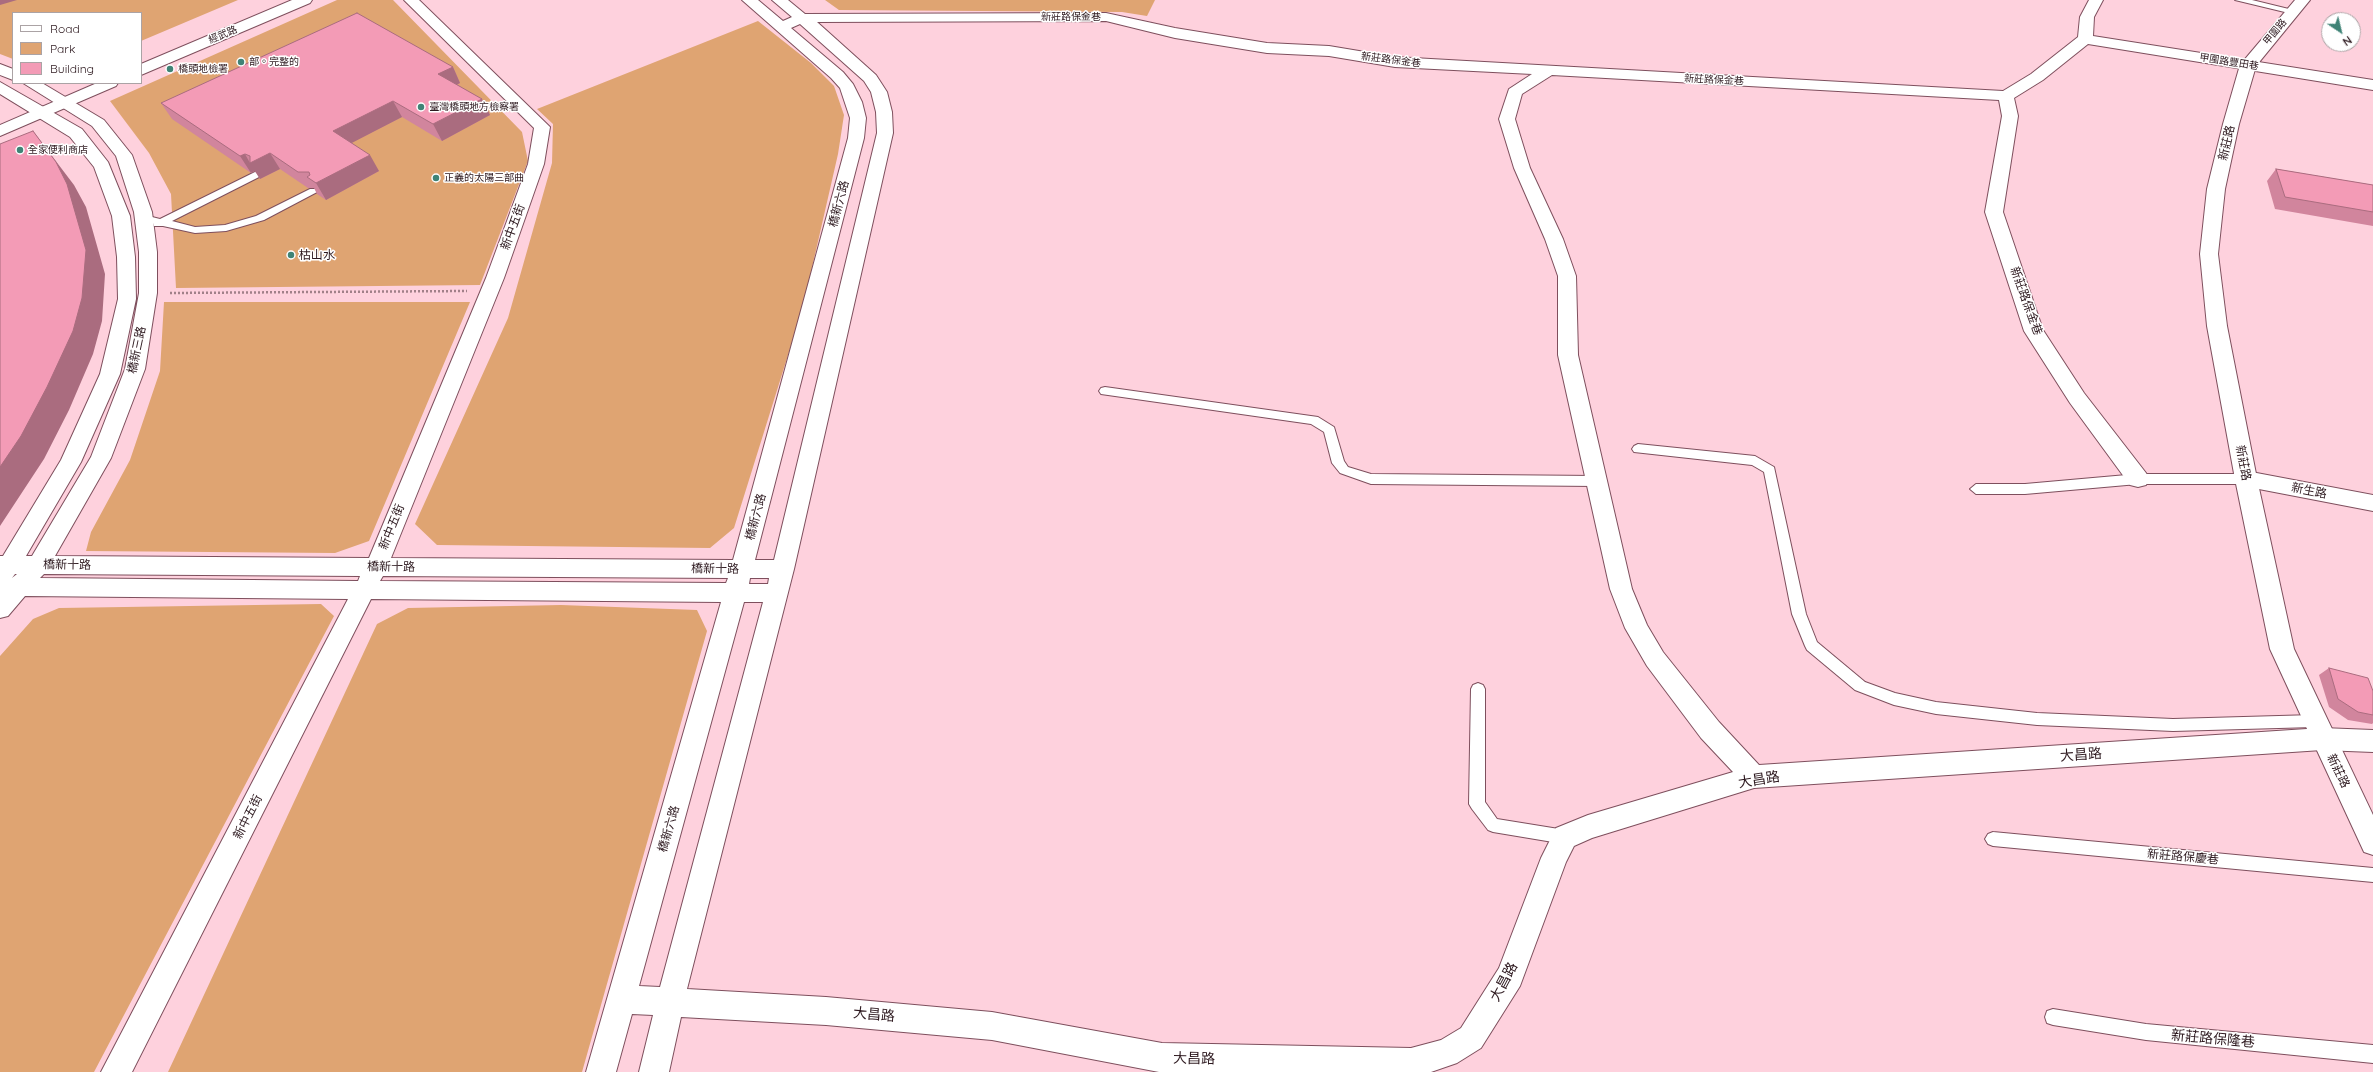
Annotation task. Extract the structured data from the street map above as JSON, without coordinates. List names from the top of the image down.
{
  "streets": {
    "street": [
      "新莊路保金巷",
      "甲圍路",
      "經武路",
      "甲圍路豐田巷",
      "新莊路",
      "橋新六路",
      "新中五街",
      "橋新三路",
      "新生路",
      "橋新十路",
      "大昌路"
    ],
    "lane": ["新莊路保慶巷", "新莊路保隆巷"]
  },
  "crossings": [
    ["新莊路保金巷", "橋新六路"],
    ["甲圍路", "甲圍路豐田巷"],
    ["甲圍路", "新莊路"],
    ["甲圍路豐田巷", "新莊路"],
    ["新莊路", "新生路"],
    ["新莊路", "大昌路"],
    ["橋新六路", "橋新十路"],
    ["橋新六路", "大昌路"],
    ["新中五街", "橋新十路"],
    ["橋新三路", "橋新十路"]
  ],
  "places": [
    "部。完整的",
    "橋頭地檢署",
    "臺灣橋頭地方檢察署",
    "全家便利商店",
    "正義的太陽三部曲",
    "枯山水"
  ],
  "legend": ["Road", "Park", "Building"],
  "north": "bottom right"
}
